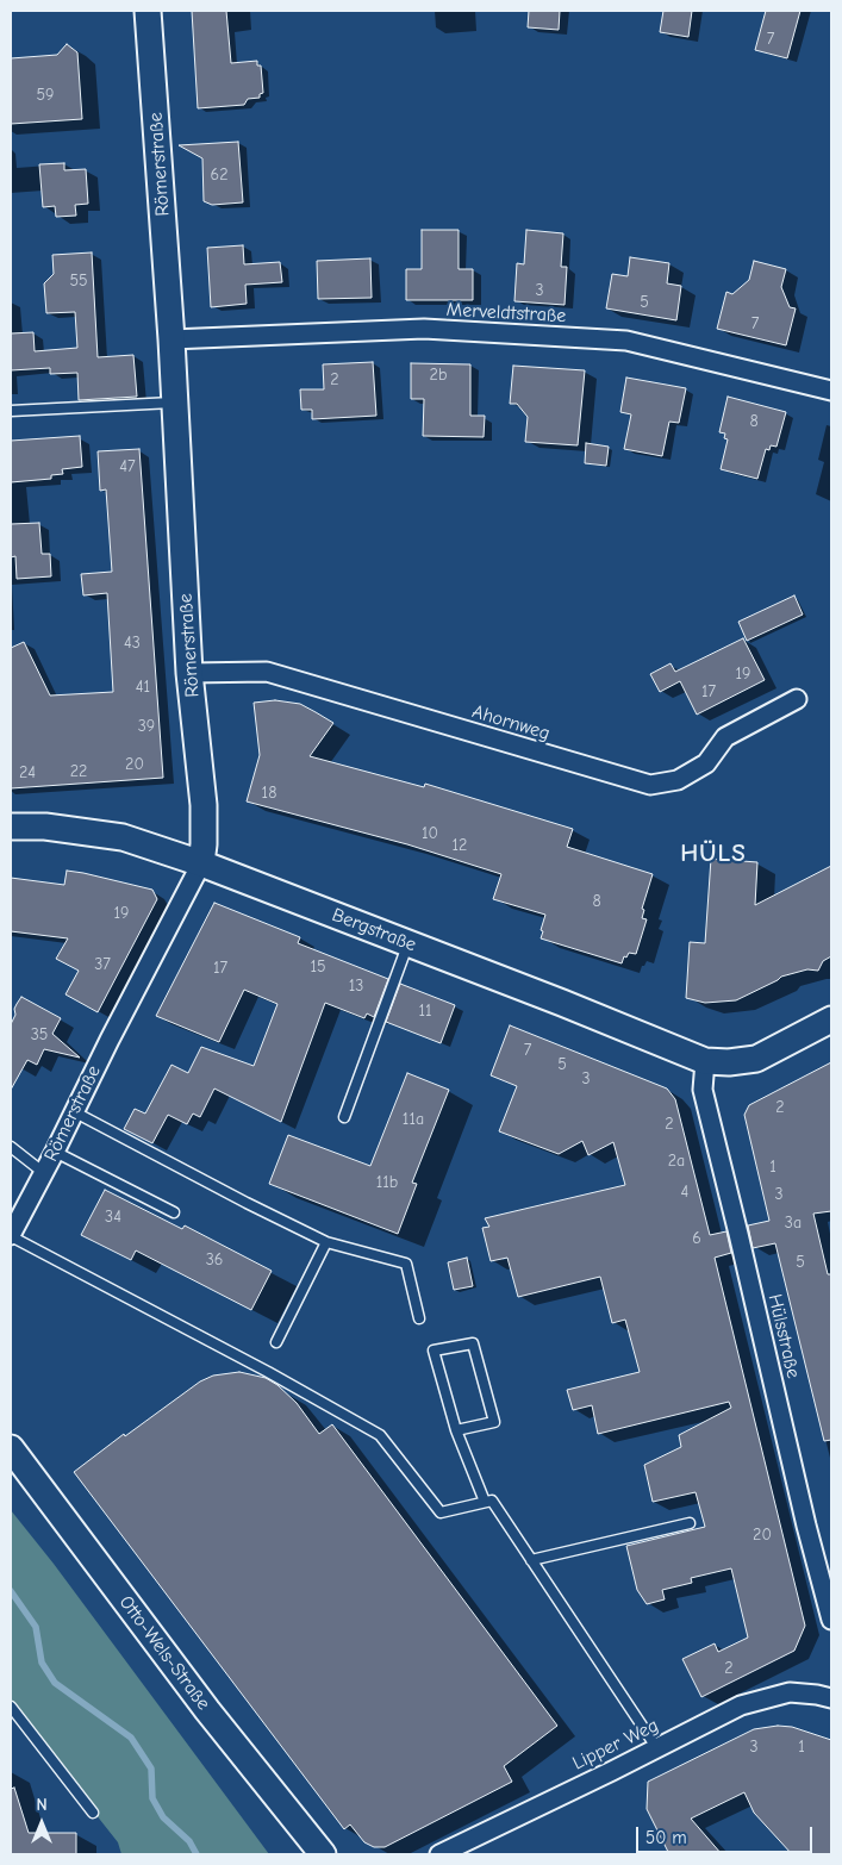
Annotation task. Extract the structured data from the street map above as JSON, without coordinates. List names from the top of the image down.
{
  "streets": {
    "main road": ["Römerstraße", "Bergstraße", "Otto-Wels-Straße"],
    "street": [
      "Merveldtstraße",
      "Ahornweg",
      "Hülsstraße",
      "Lipper Weg"
    ]
  },
  "crossings": [
    ["Römerstraße", "Merveldtstraße"],
    ["Römerstraße", "Ahornweg"],
    ["Römerstraße", "Bergstraße"],
    ["Bergstraße", "Hülsstraße"]
  ],
  "districts": ["HÜLS"],
  "house_numbers": [
    "7",
    "59",
    "62",
    "55",
    "3",
    "5",
    "7",
    "2b",
    "2",
    "8",
    "47",
    "43",
    "19",
    "41",
    "17",
    "39",
    "20",
    "22",
    "24",
    "18",
    "10",
    "12",
    "8",
    "19",
    "37",
    "15",
    "17",
    "13",
    "11",
    "35",
    "7",
    "5",
    "3",
    "2",
    "11a",
    "2",
    "2a",
    "1",
    "11b",
    "4",
    "3",
    "34",
    "3a",
    "6",
    "36",
    "5",
    "20",
    "2",
    "3",
    "1"
  ],
  "scale_bar": "50 m",
  "north": "top"
}
